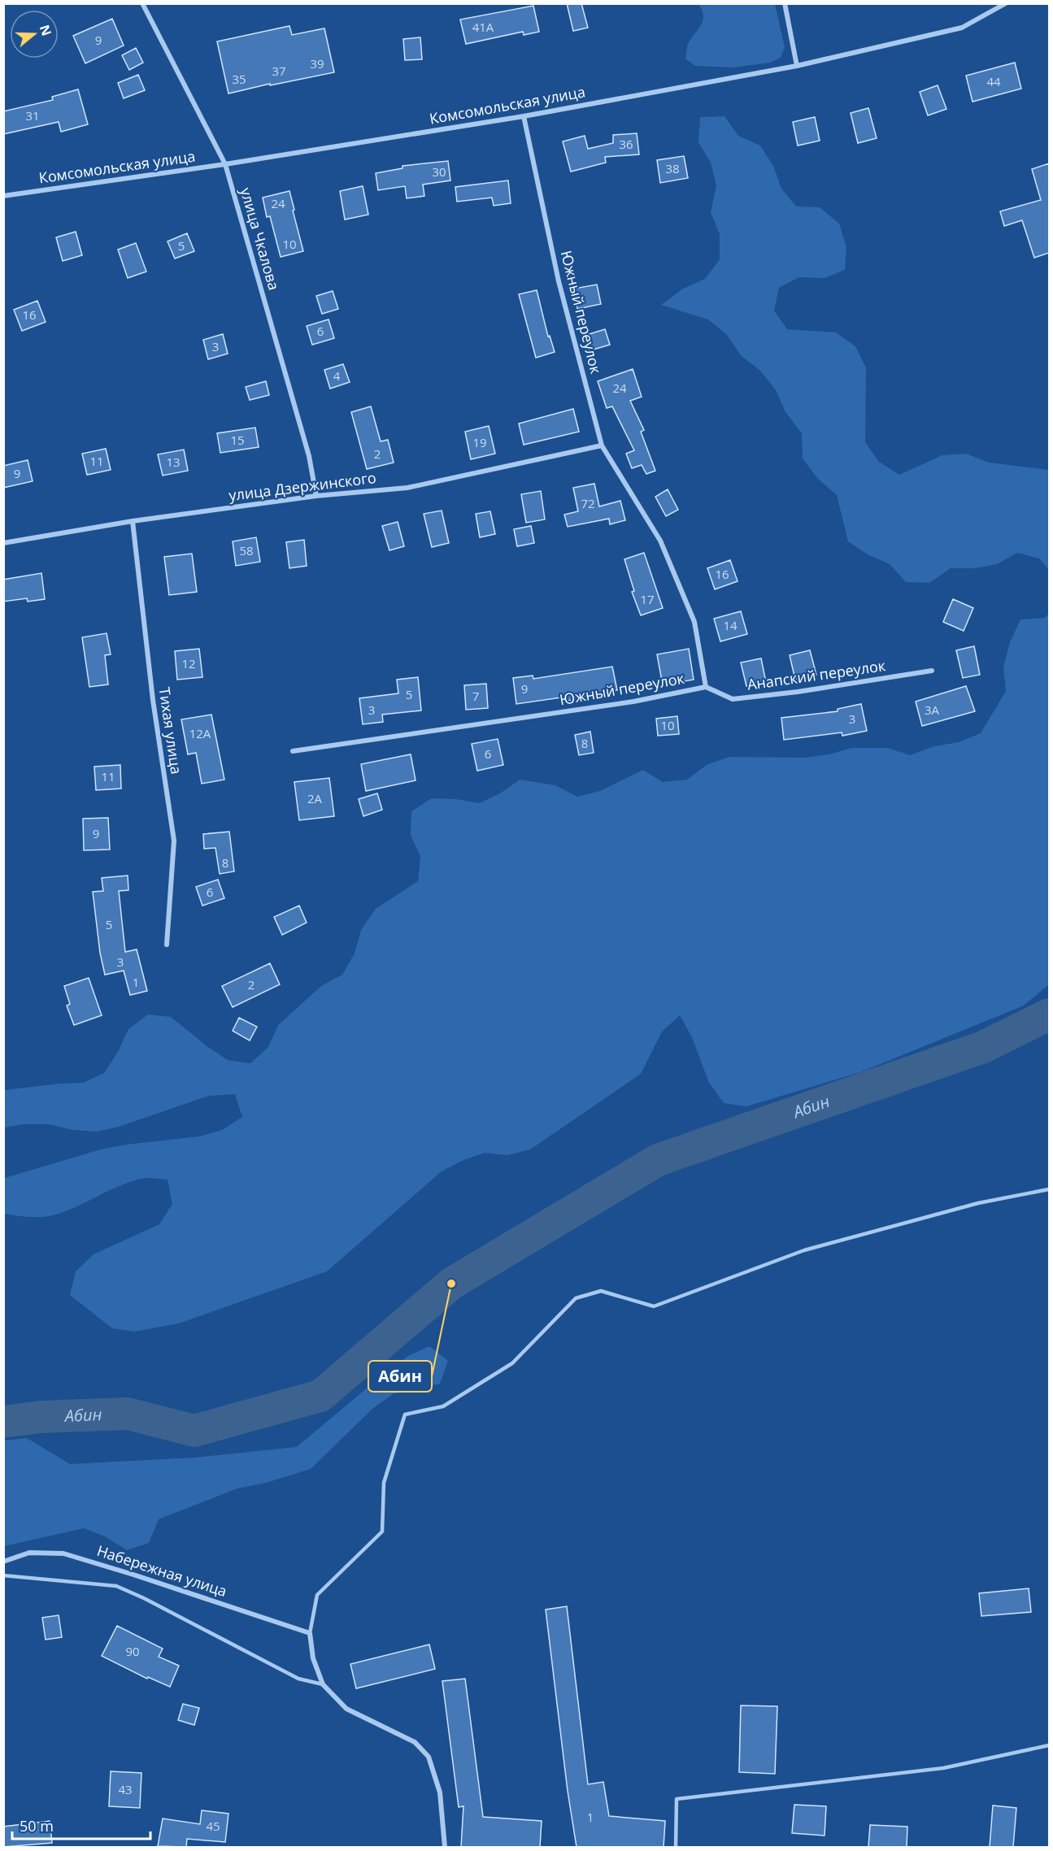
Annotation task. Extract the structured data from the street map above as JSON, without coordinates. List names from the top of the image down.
{
  "streets": {
    "street": [
      "Комсомольская улица",
      "улица Чкалова",
      "Южный переулок",
      "улица Дзержинского",
      "Анапский переулок",
      "Тихая улица",
      "Набережная улица"
    ]
  },
  "crossings": [
    ["Комсомольская улица", "улица Чкалова"],
    ["Комсомольская улица", "Южный переулок"],
    ["улица Чкалова", "улица Дзержинского"],
    ["Южный переулок", "улица Дзержинского"],
    ["Южный переулок", "Анапский переулок"],
    ["улица Дзержинского", "Тихая улица"]
  ],
  "water": ["Абин"],
  "places": ["Абин"],
  "house_numbers": [
    "41А",
    "9",
    "39",
    "37",
    "35",
    "44",
    "31",
    "36",
    "38",
    "30",
    "24",
    "10",
    "5",
    "16",
    "6",
    "3",
    "4",
    "24",
    "15",
    "19",
    "2",
    "11",
    "13",
    "9",
    "72",
    "58",
    "16",
    "17",
    "14",
    "12",
    "9",
    "5",
    "7",
    "3",
    "3А",
    "3",
    "10",
    "12А",
    "8",
    "6",
    "11",
    "2А",
    "9",
    "8",
    "6",
    "5",
    "3",
    "1",
    "2",
    "90",
    "43",
    "1",
    "45"
  ],
  "scale_bar": "50 m",
  "north": "right"
}
